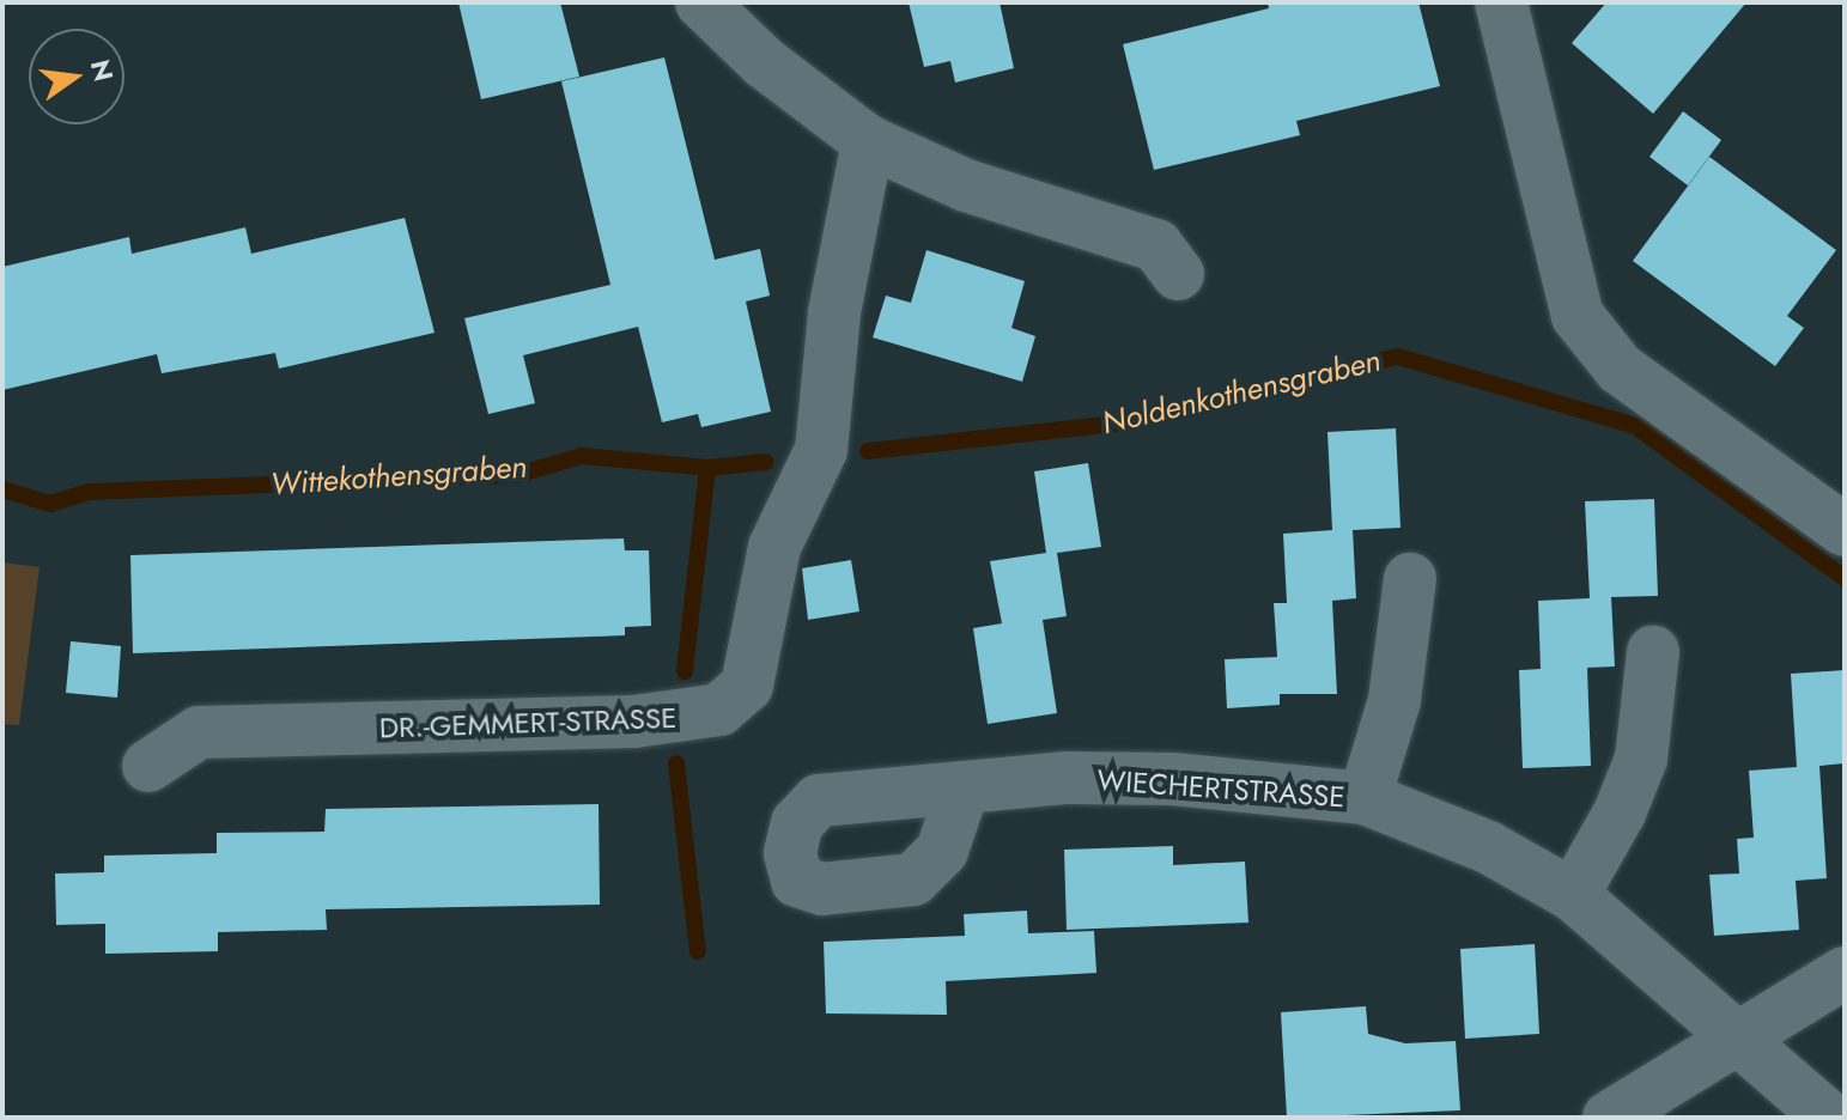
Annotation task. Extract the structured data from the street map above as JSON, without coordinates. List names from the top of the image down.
{
  "streets": {
    "street": ["DR.-GEMMERT-STRASSE", "WIECHERTSTRASSE"]
  },
  "water": ["Noldenkothensgraben", "Wittekothensgraben"],
  "north": "right"
}
